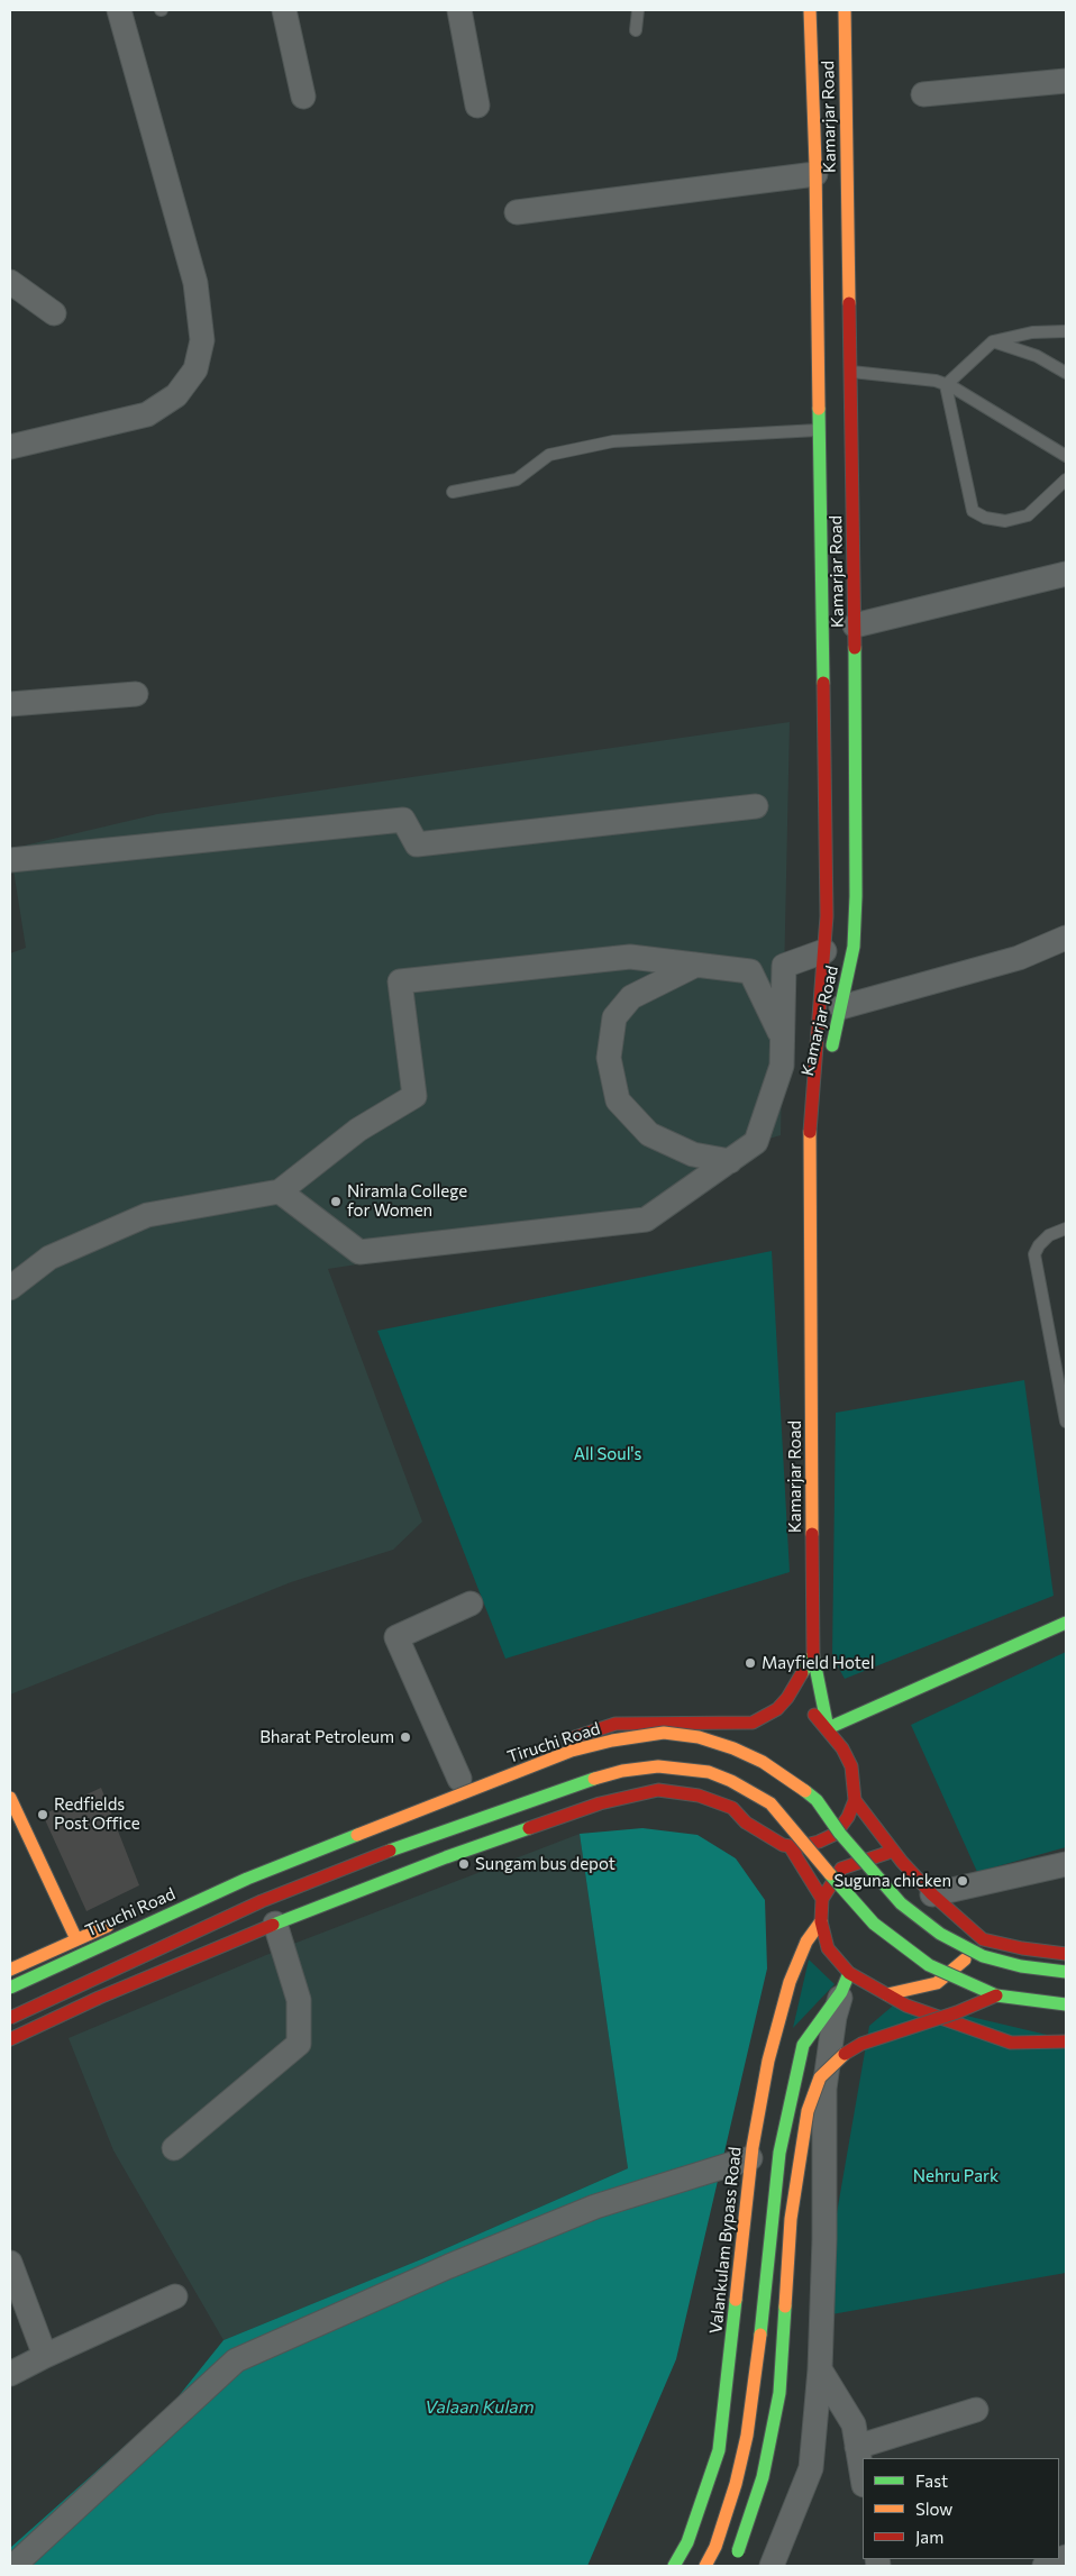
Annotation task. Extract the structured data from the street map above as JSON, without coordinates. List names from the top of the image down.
{
  "streets": {
    "main road": ["Kamarjar Road", "Tiruchi Road", "Valankulam Bypass Road"]
  },
  "water": ["Valaan Kulam"],
  "parks": ["All Soul's", "Nehru Park"],
  "places": [
    "Niramla College for Women",
    "Mayfield Hotel",
    "Bharat Petroleum",
    "Redfields Post Office",
    "Sungam bus depot",
    "Suguna chicken"
  ],
  "legend": ["Fast", "Slow", "Jam"]
}
